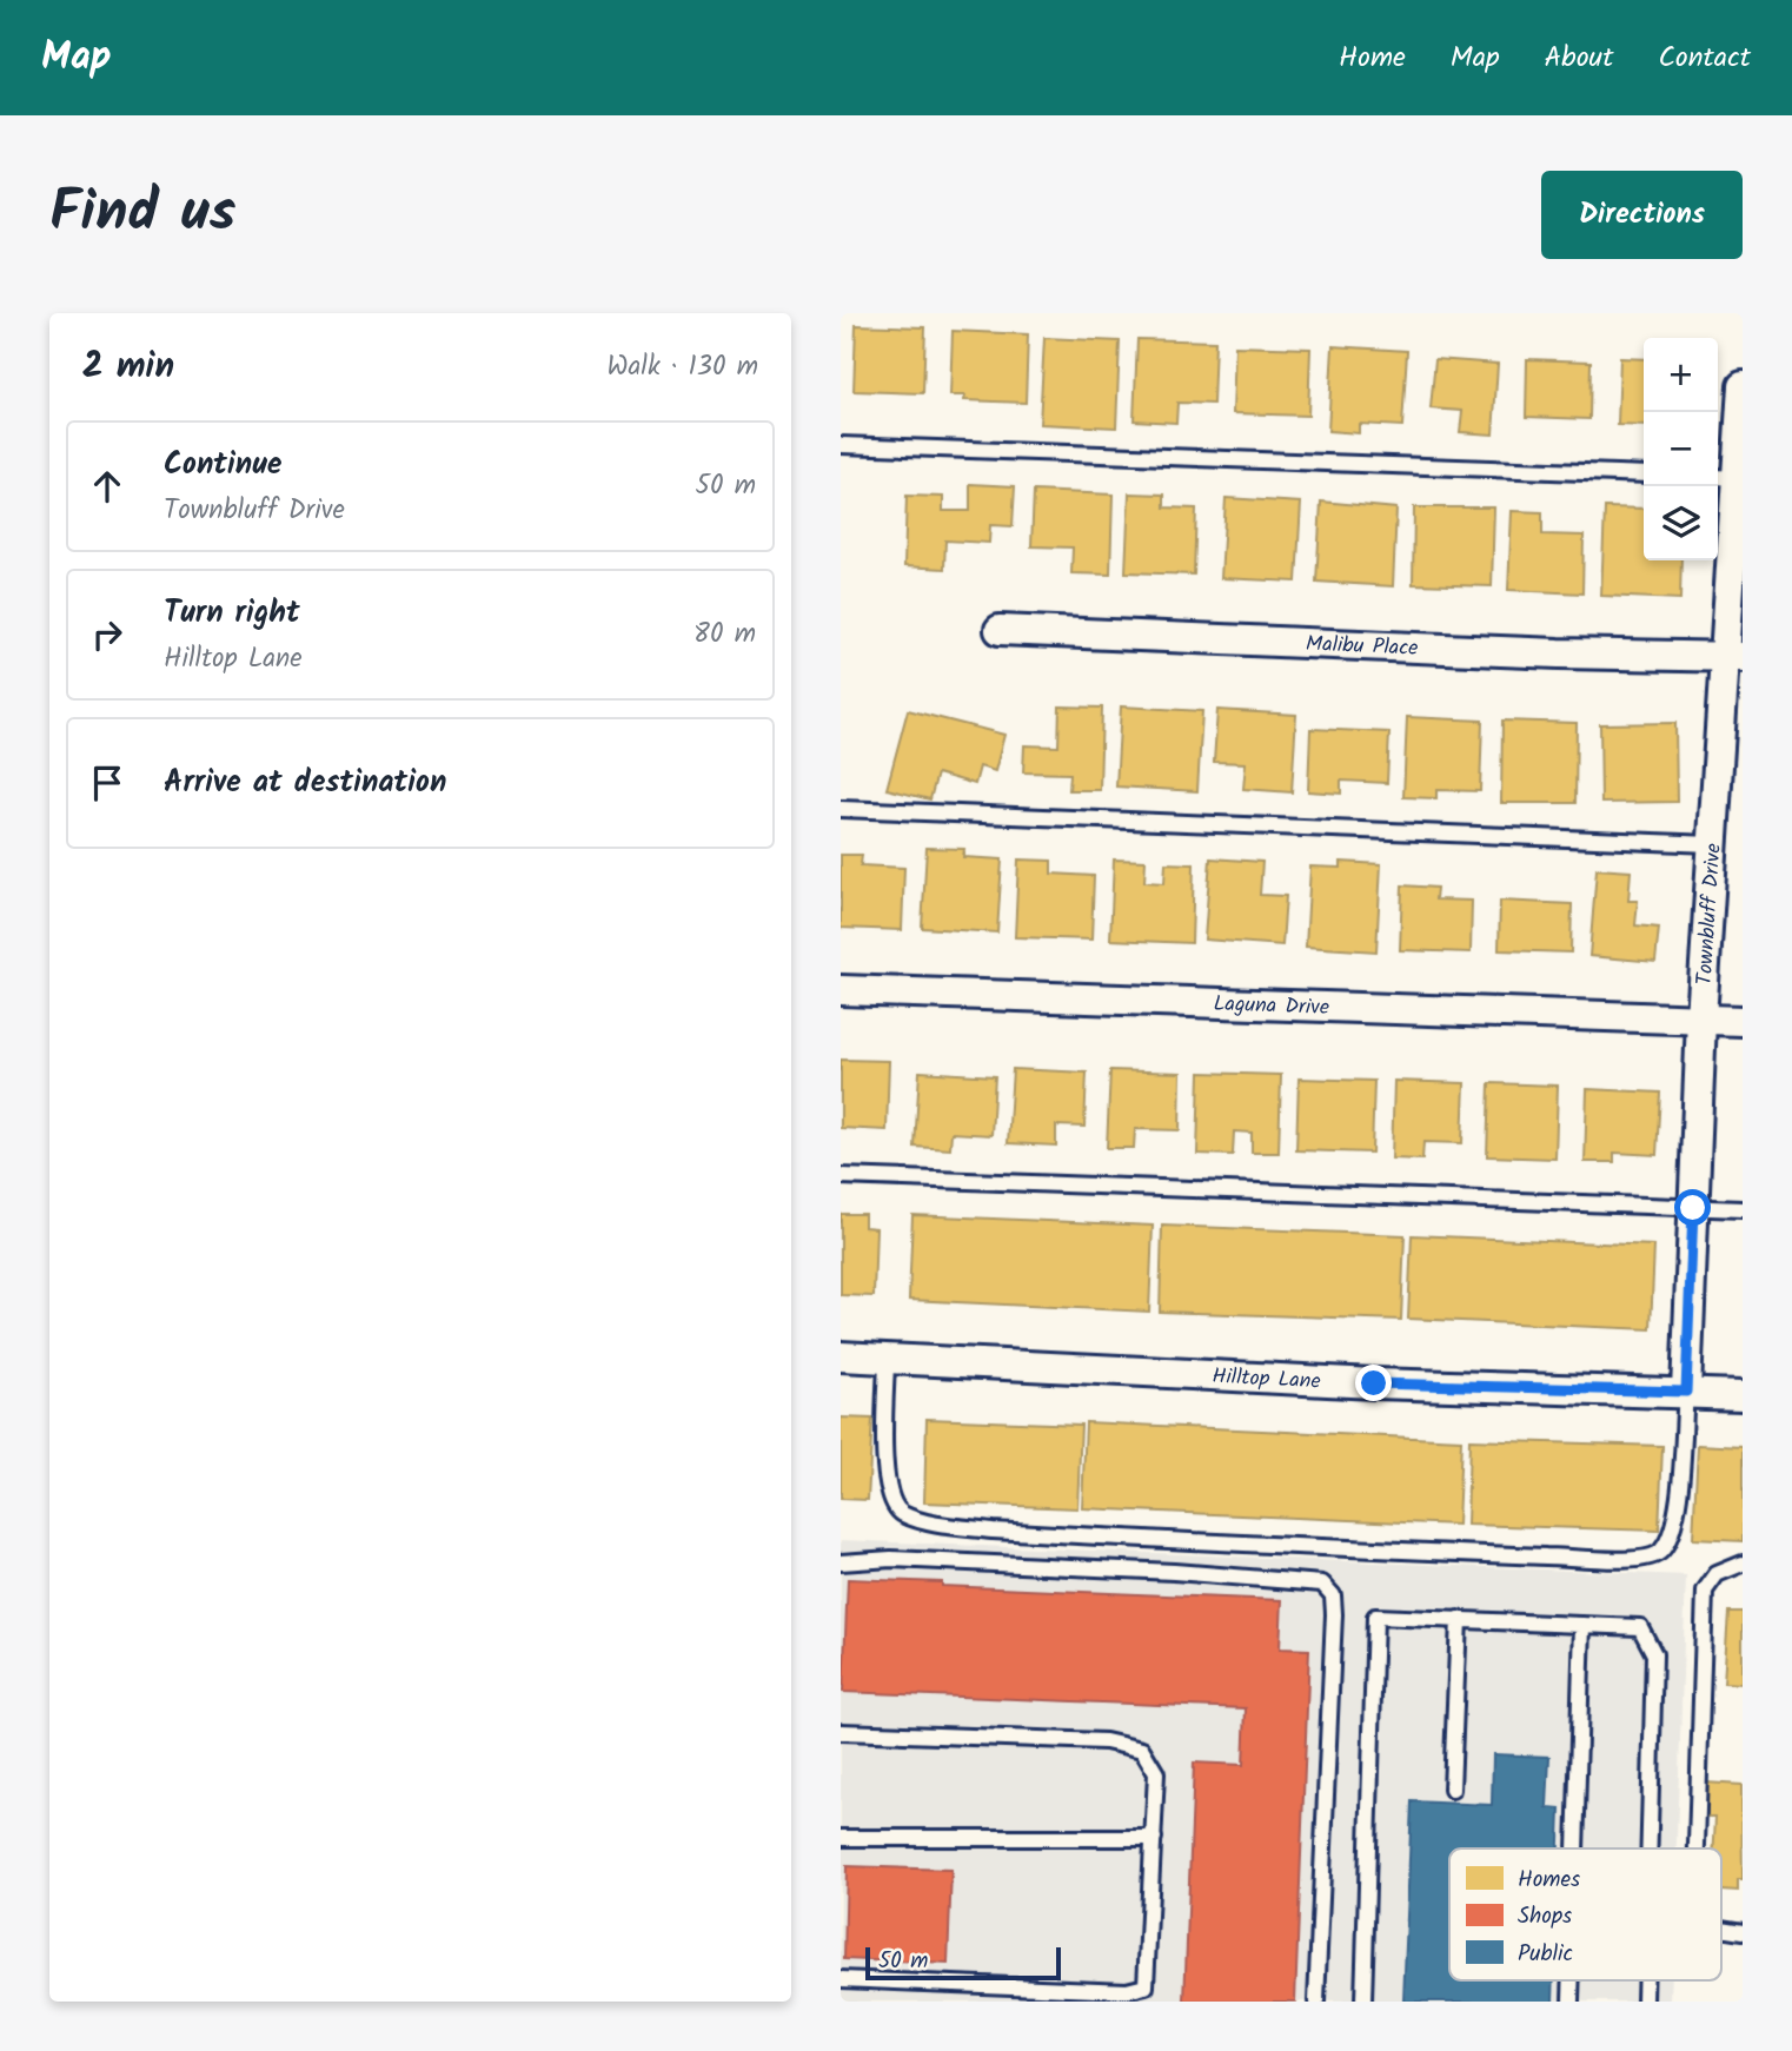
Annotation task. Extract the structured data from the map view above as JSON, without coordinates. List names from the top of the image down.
{
  "streets": {
    "street": [
      "Malibu Place",
      "Townbluff Drive",
      "Laguna Drive",
      "Hilltop Lane"
    ]
  },
  "crossings": [
    ["Malibu Place", "Townbluff Drive"],
    ["Townbluff Drive", "Laguna Drive"],
    ["Townbluff Drive", "Hilltop Lane"]
  ],
  "legend": ["Homes", "Shops", "Public"],
  "scale_bar": "50 m",
  "page": {
    "header": "Map",
    "nav": [
      "Home",
      "Map",
      "About",
      "Contact"
    ],
    "title": "Find us",
    "buttons": "Directions",
    "heading": ["2 min", "Walk · 130 m"],
    "map_buttons": ["+", "−"],
    "list": [
      ["Continue", "Townbluff Drive", "50 m"],
      ["Turn right", "Hilltop Lane", "80 m"],
      "Arrive at destination"
    ],
    "scale": "50 m"
  }
}
